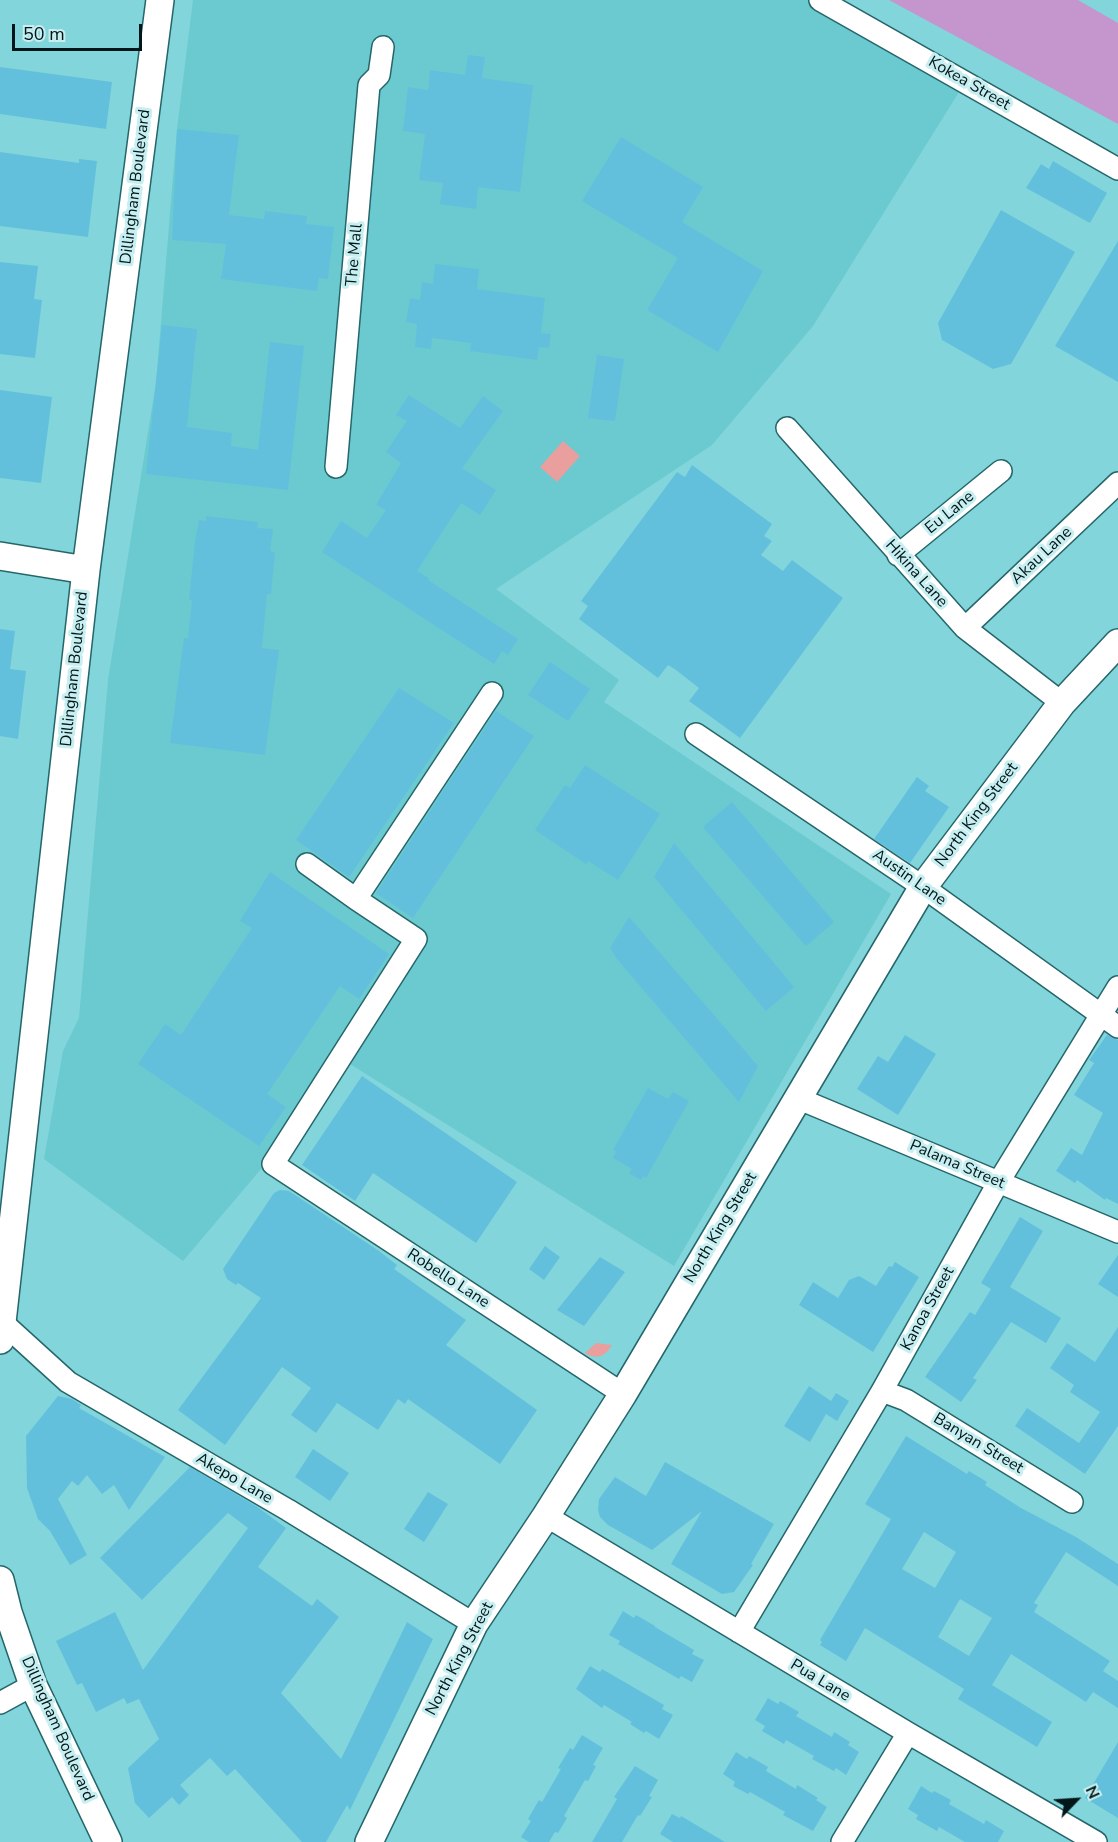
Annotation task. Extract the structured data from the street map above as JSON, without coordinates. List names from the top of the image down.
{
  "streets": {
    "main road": ["Dillingham Boulevard", "North King Street"],
    "street": [
      "Kokea Street",
      "The Mall",
      "Eu Lane",
      "Akau Lane",
      "Hikina Lane",
      "Austin Lane",
      "Palama Street",
      "Robello Lane",
      "Kanoa Street",
      "Banyan Street",
      "Akepo Lane",
      "Pua Lane"
    ]
  },
  "crossings": [
    ["Dillingham Boulevard", "Akepo Lane"],
    ["Eu Lane", "Hikina Lane"],
    ["Akau Lane", "Hikina Lane"],
    ["Hikina Lane", "North King Street"],
    ["North King Street", "Austin Lane"],
    ["North King Street", "Palama Street"],
    ["North King Street", "Robello Lane"],
    ["North King Street", "Akepo Lane"],
    ["North King Street", "Pua Lane"],
    ["Austin Lane", "Kanoa Street"],
    ["Palama Street", "Kanoa Street"],
    ["Kanoa Street", "Banyan Street"],
    ["Kanoa Street", "Pua Lane"]
  ],
  "scale_bar": "50 m",
  "north": "top right"
}
